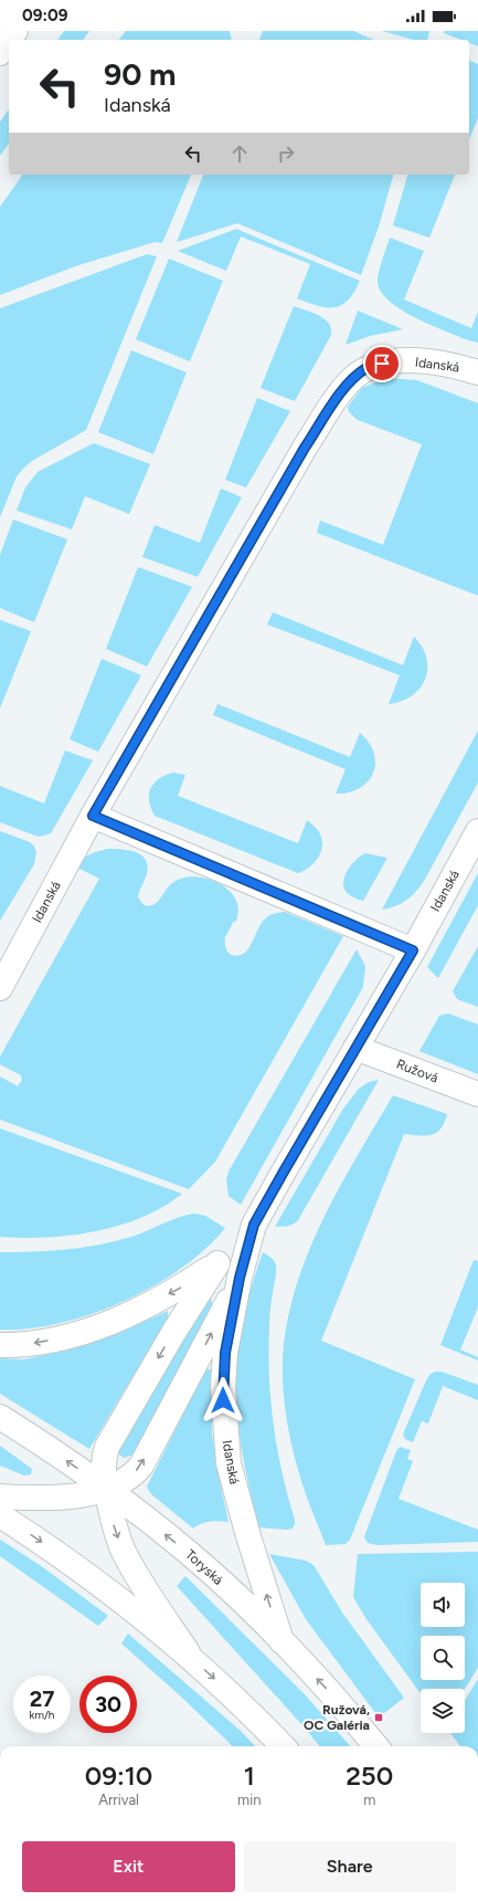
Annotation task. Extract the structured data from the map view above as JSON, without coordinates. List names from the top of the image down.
{
  "streets": {
    "street": ["Idanská", "Ružová", "Toryská"]
  },
  "crossings": [
    ["Idanská", "Ružová"],
    ["Idanská", "Toryská"]
  ],
  "places": {
    "transit": ["Ružová, OC Galéria"]
  },
  "page": {
    "status": "09:09",
    "turn": ["90 m", "Idanská"],
    "speed": "27 km/h",
    "limit": "30",
    "eta": [
      "09:10",
      "Arrival",
      "1",
      "min",
      "250",
      "m"
    ],
    "buttons": ["Exit", "Share"]
  }
}
